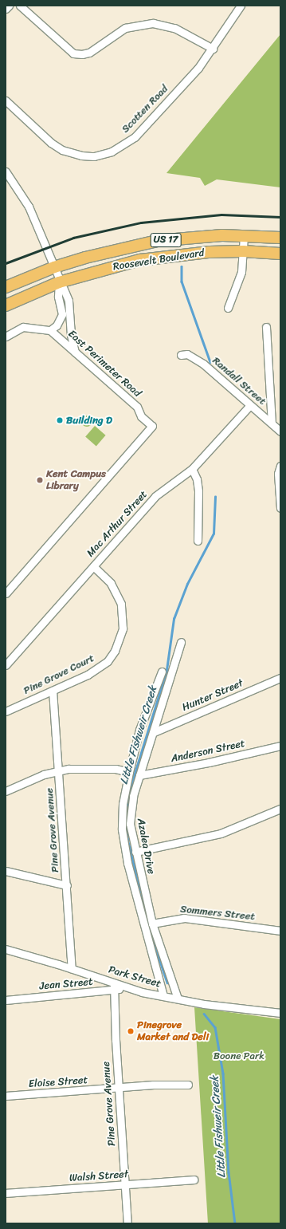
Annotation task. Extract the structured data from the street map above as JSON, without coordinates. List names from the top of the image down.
{
  "streets": {
    "highway": ["US 17", "Roosevelt Boulevard"],
    "street": [
      "Scotten Road",
      "East Perimeter Road",
      "Randall Street",
      "Mac Arthur Street",
      "Pine Grove Court",
      "Hunter Street",
      "Anderson Street",
      "Pine Grove Avenue",
      "Azalea Drive",
      "Sommers Street",
      "Park Street",
      "Jean Street",
      "Eloise Street",
      "Walsh Street"
    ]
  },
  "crossings": [
    ["Randall Street", "Mac Arthur Street"],
    ["Mac Arthur Street", "Pine Grove Court"],
    ["Pine Grove Court", "Pine Grove Avenue"],
    ["Hunter Street", "Azalea Drive"],
    ["Anderson Street", "Azalea Drive"],
    ["Pine Grove Avenue", "Park Street"],
    ["Pine Grove Avenue", "Jean Street"],
    ["Pine Grove Avenue", "Eloise Street"],
    ["Pine Grove Avenue", "Walsh Street"],
    ["Azalea Drive", "Sommers Street"],
    ["Azalea Drive", "Park Street"],
    ["Park Street", "Jean Street"]
  ],
  "water": ["Little Fishweir Creek"],
  "parks": ["Boone Park"],
  "places": ["Building D", "Kent Campus Library", "Pinegrove Market and Deli"]
}
